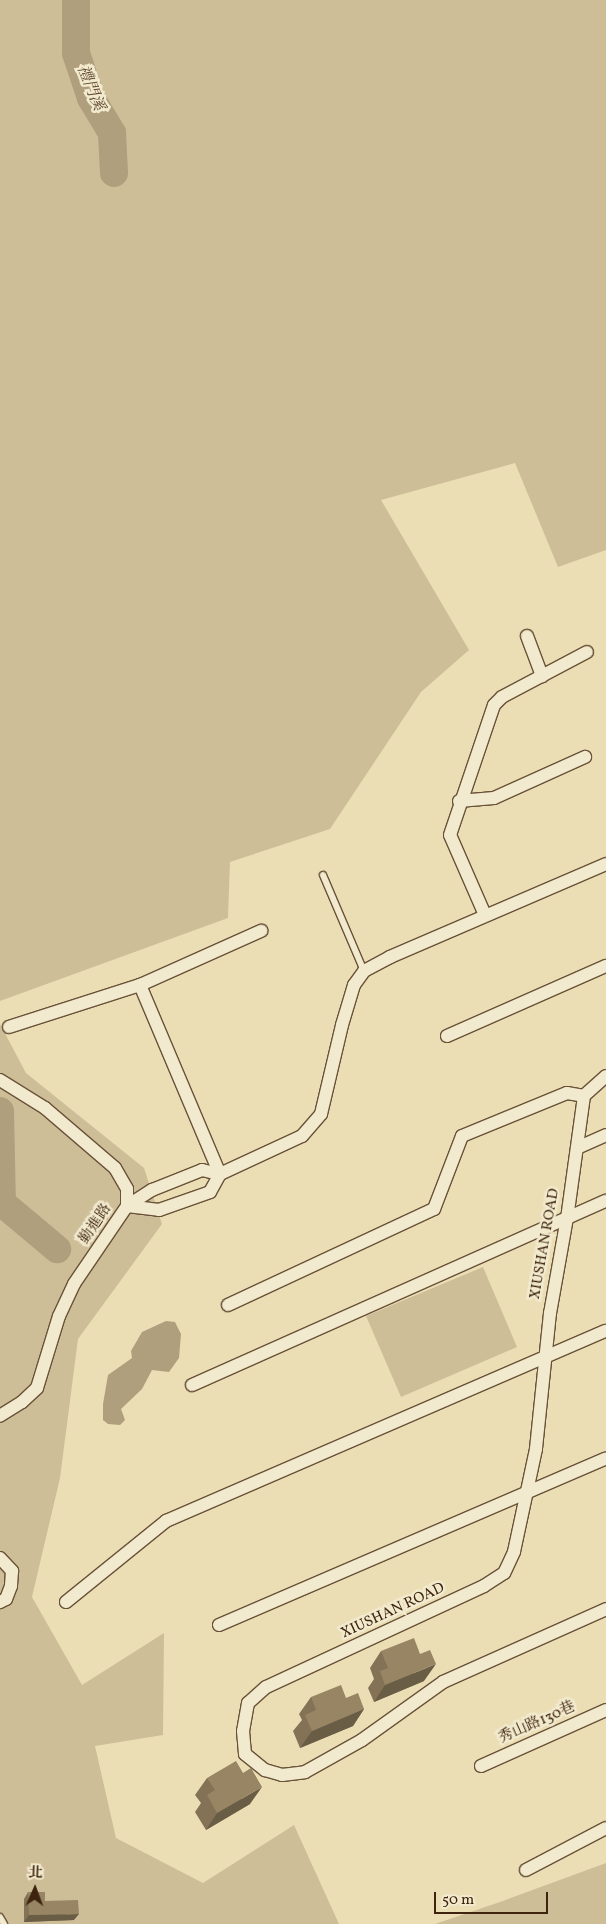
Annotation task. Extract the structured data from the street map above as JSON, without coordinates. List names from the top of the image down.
{
  "streets": {
    "street": ["勤進路", "XIUSHAN ROAD", "秀山路130巷"]
  },
  "water": ["禮門溪"],
  "scale_bar": "50 m",
  "north": "top"
}
